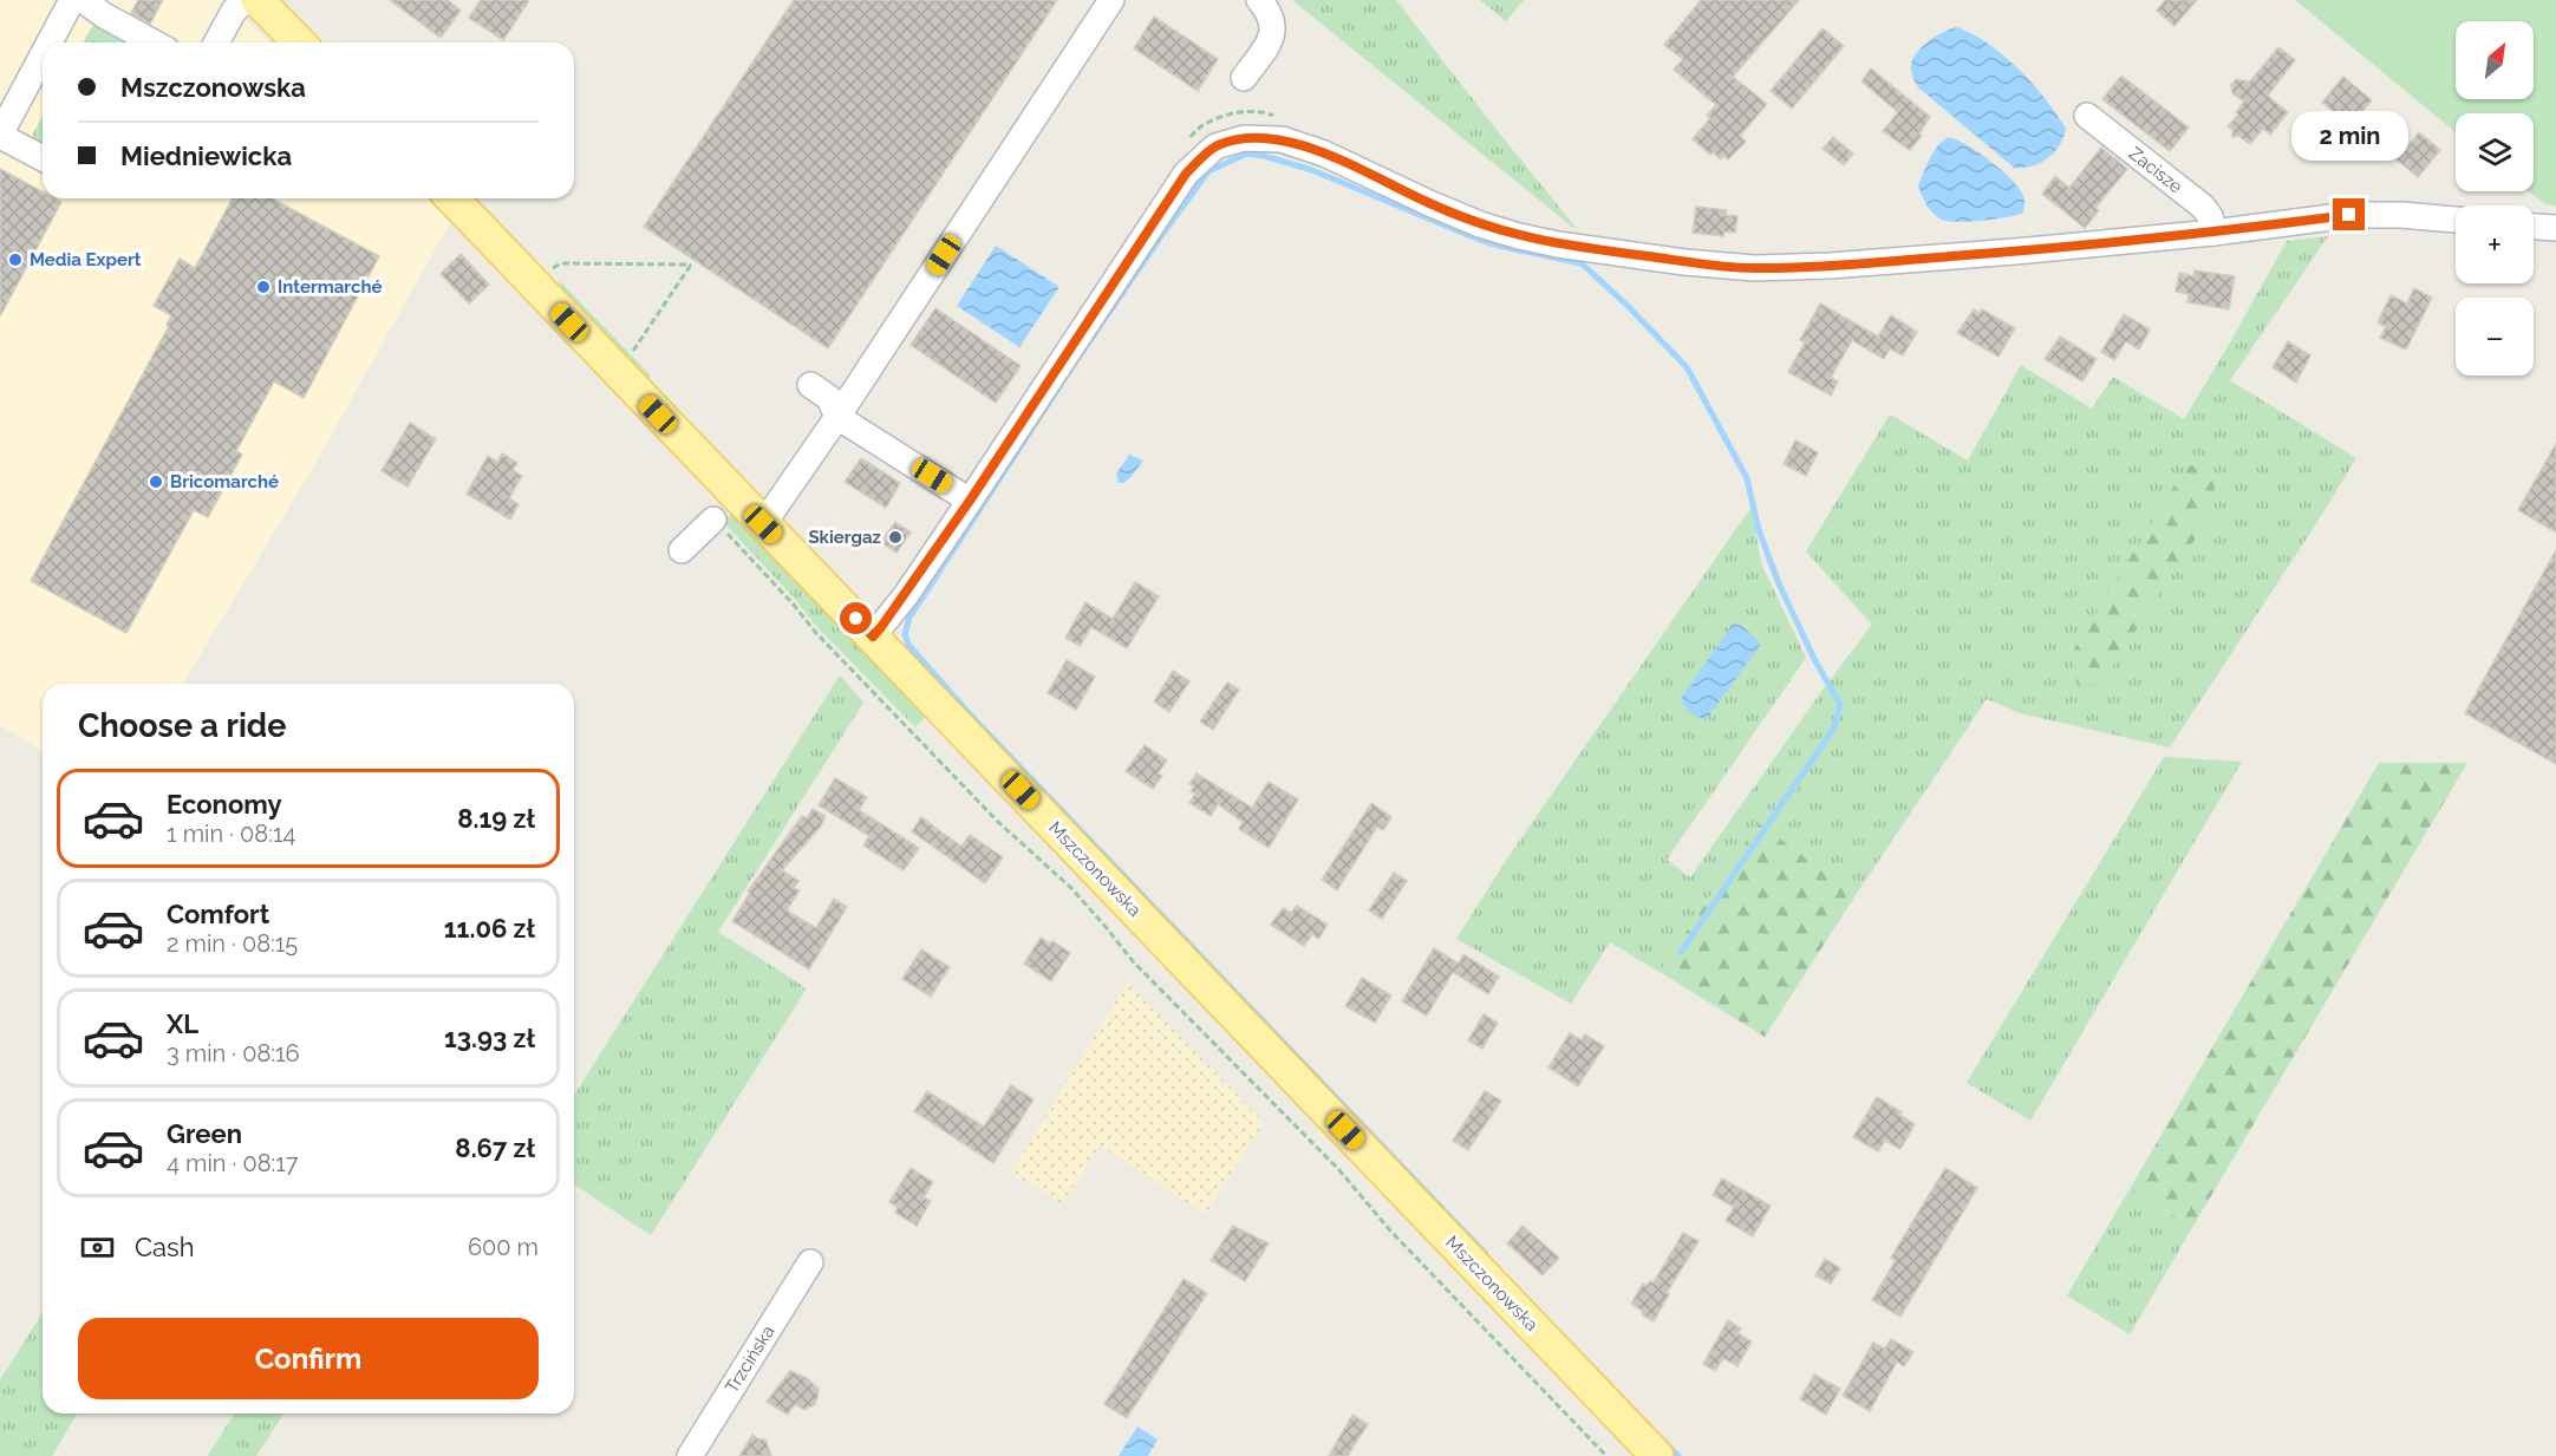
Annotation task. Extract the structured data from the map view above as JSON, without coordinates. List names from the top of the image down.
{
  "streets": {
    "main road": ["Mszczonowska"],
    "street": ["Zacisze", "Trzcińska"]
  },
  "places": [
    "Media Expert",
    "Intermarché",
    "Bricomarché",
    "Skiergaz"
  ],
  "north": "top right",
  "page": {
    "map_buttons": ["+", "−"],
    "banner": ["Mszczonowska", "Miedniewicka"],
    "bubble": "2 min",
    "heading": "Choose a ride",
    "list": [
      {
        "name": "Economy",
        "note": "1 min · 08:14",
        "value": "8.19 zł"
      },
      {
        "name": "Comfort",
        "note": "2 min · 08:15",
        "value": "11.06 zł"
      },
      {
        "name": "XL",
        "note": "3 min · 08:16",
        "value": "13.93 zł"
      },
      {
        "name": "Green",
        "note": "4 min · 08:17",
        "value": "8.67 zł"
      }
    ],
    "pay": ["Cash", "600 m"],
    "buttons": "Confirm"
  }
}
